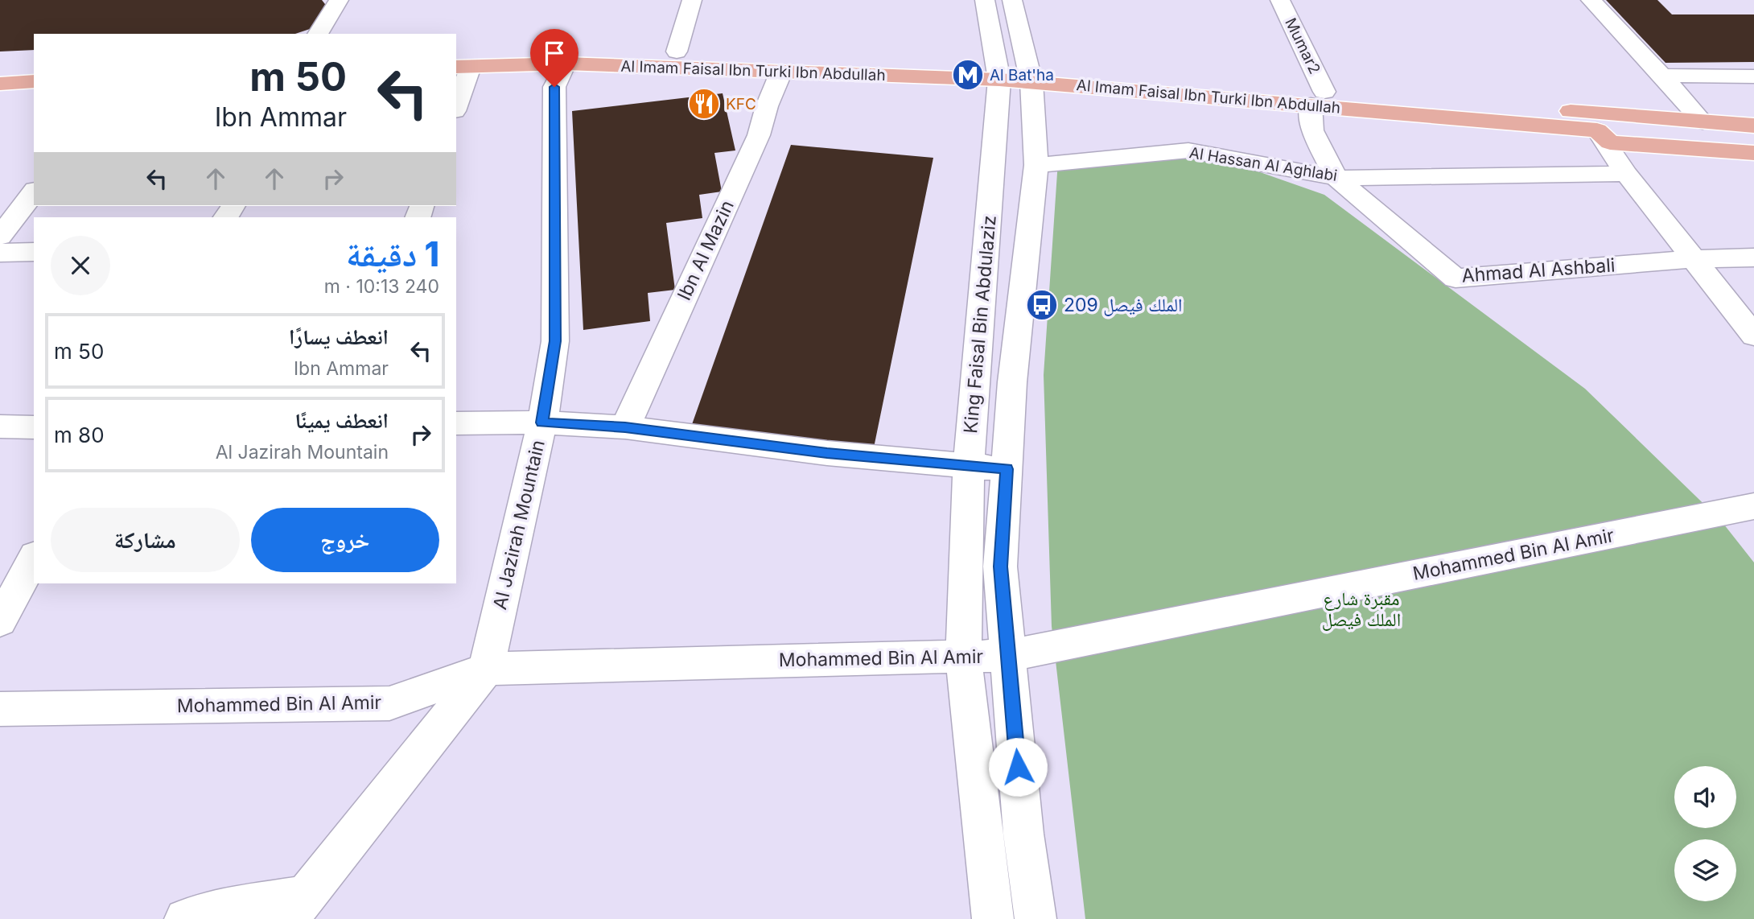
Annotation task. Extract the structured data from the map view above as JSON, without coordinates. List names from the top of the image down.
{
  "streets": {
    "main road": ["Al Imam Faisal Ibn Turki Ibn Abdullah"],
    "street": [
      "Mumar2",
      "Al Hassan Al Aghlabi",
      "Ibn Al Mazin",
      "Ahmad Al Ashbali",
      "King Faisal Bin Abdulaziz",
      "Al Jazirah Mountain",
      "Mohammed Bin Al Amir"
    ]
  },
  "crossings": [
    ["Mumar2", "Al Imam Faisal Ibn Turki Ibn Abdullah"],
    ["Mumar2", "Ahmad Al Ashbali"],
    ["Al Imam Faisal Ibn Turki Ibn Abdullah", "Ibn Al Mazin"],
    ["Al Imam Faisal Ibn Turki Ibn Abdullah", "Ahmad Al Ashbali"],
    ["Al Imam Faisal Ibn Turki Ibn Abdullah", "King Faisal Bin Abdulaziz"],
    ["Al Imam Faisal Ibn Turki Ibn Abdullah", "Al Jazirah Mountain"],
    ["Al Hassan Al Aghlabi", "Ahmad Al Ashbali"],
    ["Al Hassan Al Aghlabi", "King Faisal Bin Abdulaziz"],
    ["King Faisal Bin Abdulaziz", "Mohammed Bin Al Amir"],
    ["Al Jazirah Mountain", "Mohammed Bin Al Amir"]
  ],
  "parks": ["مقبرة شارع الملك فيصل"],
  "places": {
    "metro station": ["Al Bat'ha"],
    "restaurant": ["KFC"],
    "bus stop": ["الملك فيصل 209"]
  },
  "page": {
    "turn": ["50 m", "Ibn Ammar"],
    "heading": ["1 دقيقة", "240 m · 10:13"],
    "list": [
      {
        "name": "انعطف يسارًا",
        "note": "Ibn Ammar",
        "value": "50 m"
      },
      {
        "name": "انعطف يمينًا",
        "note": "Al Jazirah Mountain",
        "value": "80 m"
      }
    ],
    "buttons": ["خروج", "مشاركة"]
  }
}
